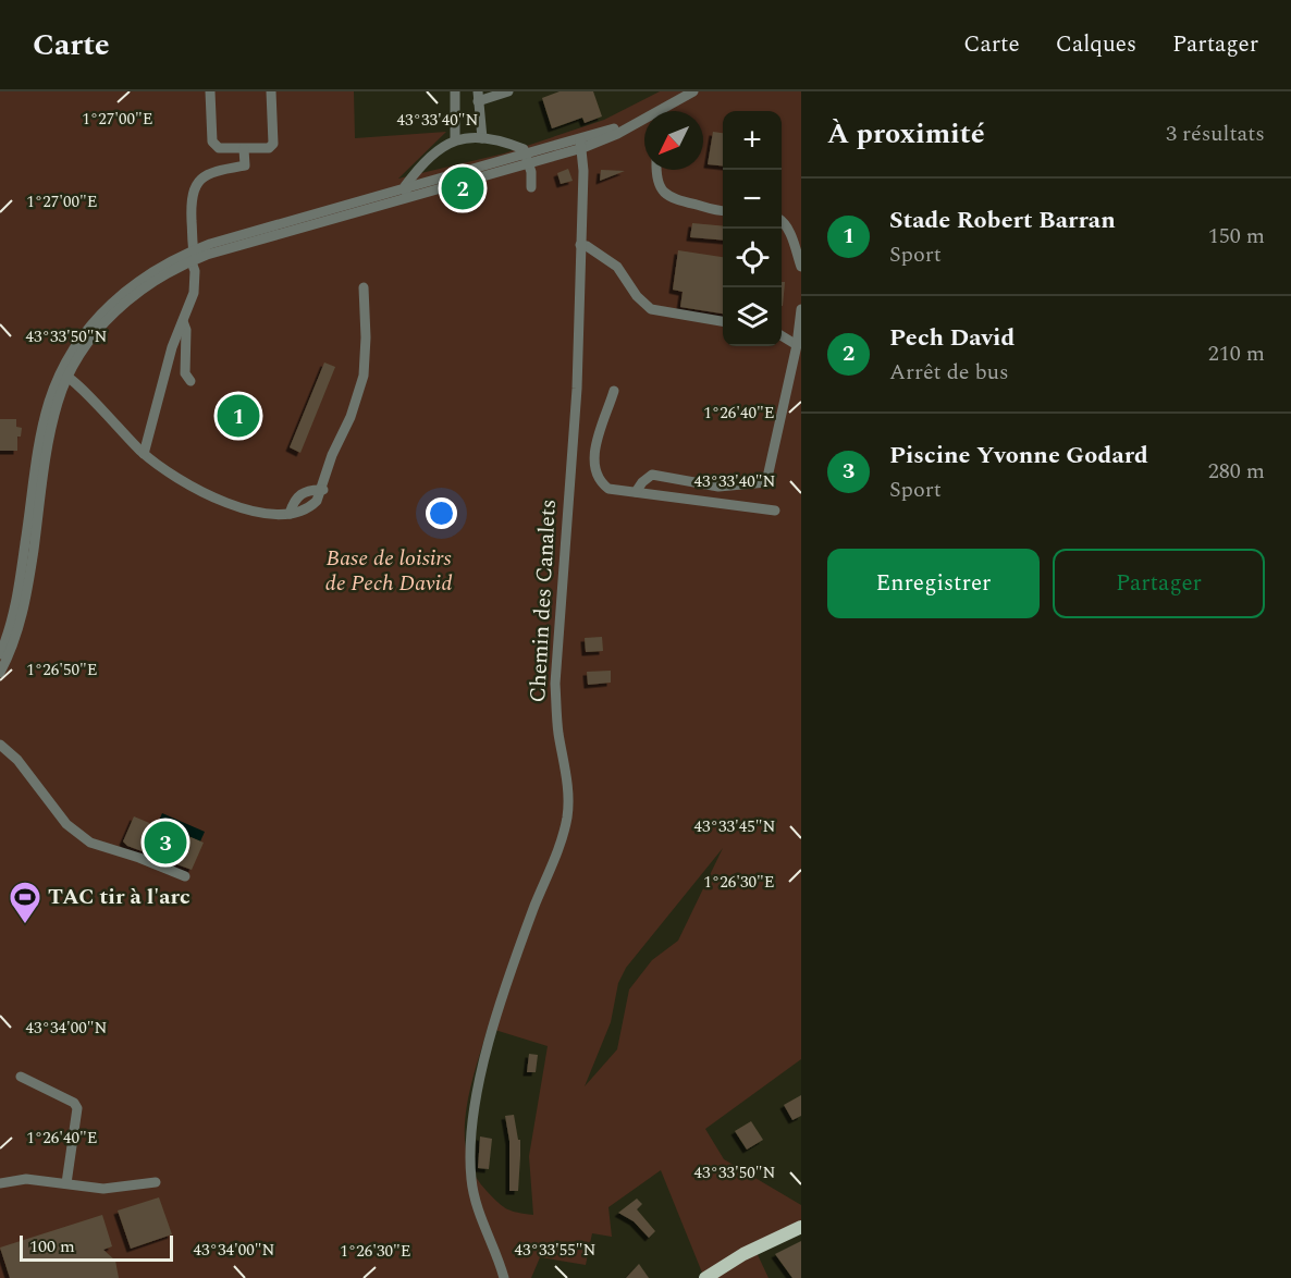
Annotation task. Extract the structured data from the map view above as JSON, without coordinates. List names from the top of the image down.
{
  "streets": {
    "street": ["Chemin des Canalets"]
  },
  "parks": ["Base de loisirs de Pech David"],
  "places": {
    "sports": ["TAC tir à l'arc"]
  },
  "scale_bar": "100 m",
  "north": "bottom left",
  "page": {
    "header": "Carte",
    "nav": ["Carte", "Calques", "Partager"],
    "heading": ["À proximité", "3 résultats"],
    "map_buttons": ["+", "−"],
    "pins": ["2", "1", "3"],
    "list": [
      {
        "mark": "1",
        "name": "Stade Robert Barran",
        "note": "Sport",
        "value": "150 m"
      },
      {
        "mark": "2",
        "name": "Pech David",
        "note": "Arrêt de bus",
        "value": "210 m"
      },
      {
        "mark": "3",
        "name": "Piscine Yvonne Godard",
        "note": "Sport",
        "value": "280 m"
      }
    ],
    "buttons": ["Enregistrer", "Partager"],
    "scale": "100 m"
  },
  "coordinates": [
    "1°27'00\"E",
    "43°33'40\"N",
    "43°33'50\"N",
    "1°26'40\"E",
    "1°26'50\"E",
    "43°33'45\"N",
    "1°26'30\"E",
    "43°34'00\"N",
    "43°33'55\"N"
  ]
}
